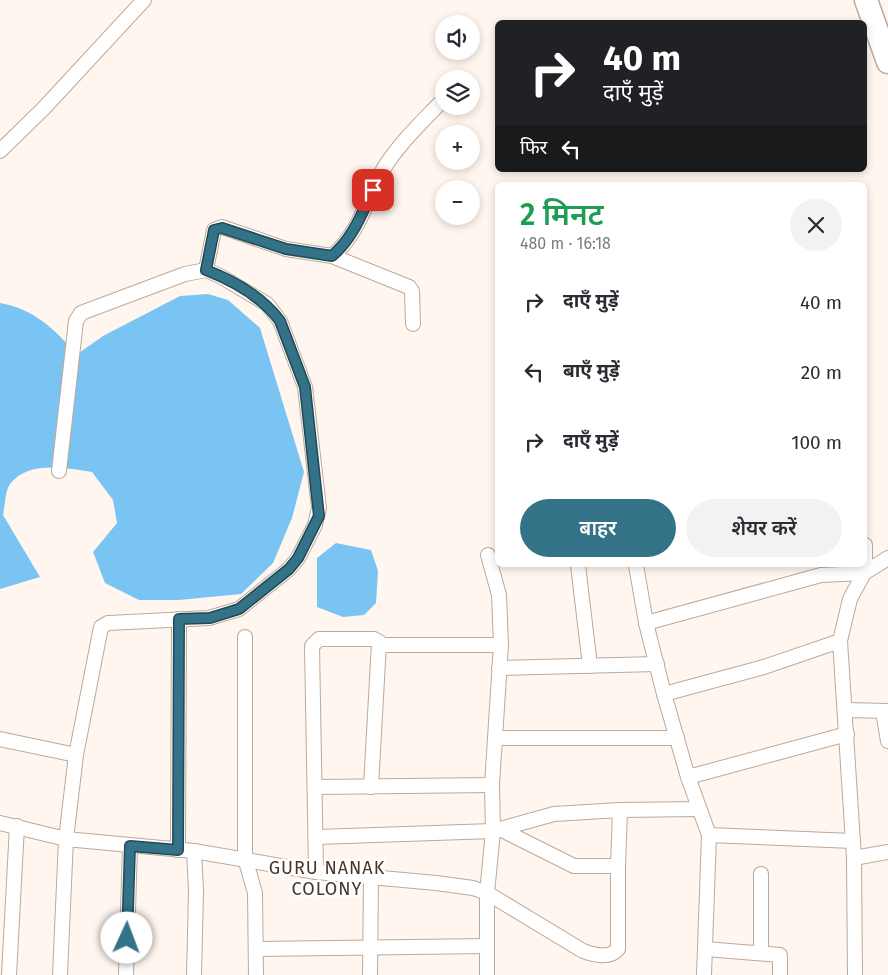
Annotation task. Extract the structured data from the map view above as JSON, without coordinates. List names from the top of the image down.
{
  "districts": ["GURU NANAK COLONY"],
  "page": {
    "map_buttons": ["+", "−"],
    "turn": ["40 m", "दाएँ मुड़ें"],
    "then": "फिर",
    "heading": ["2 मिनट", "480 m · 16:18"],
    "list": [
      {
        "name": "दाएँ मुड़ें",
        "value": "40 m"
      },
      {
        "name": "बाएँ मुड़ें",
        "value": "20 m"
      },
      {
        "name": "दाएँ मुड़ें",
        "value": "100 m"
      }
    ],
    "buttons": ["बाहर", "शेयर करें"]
  }
}
